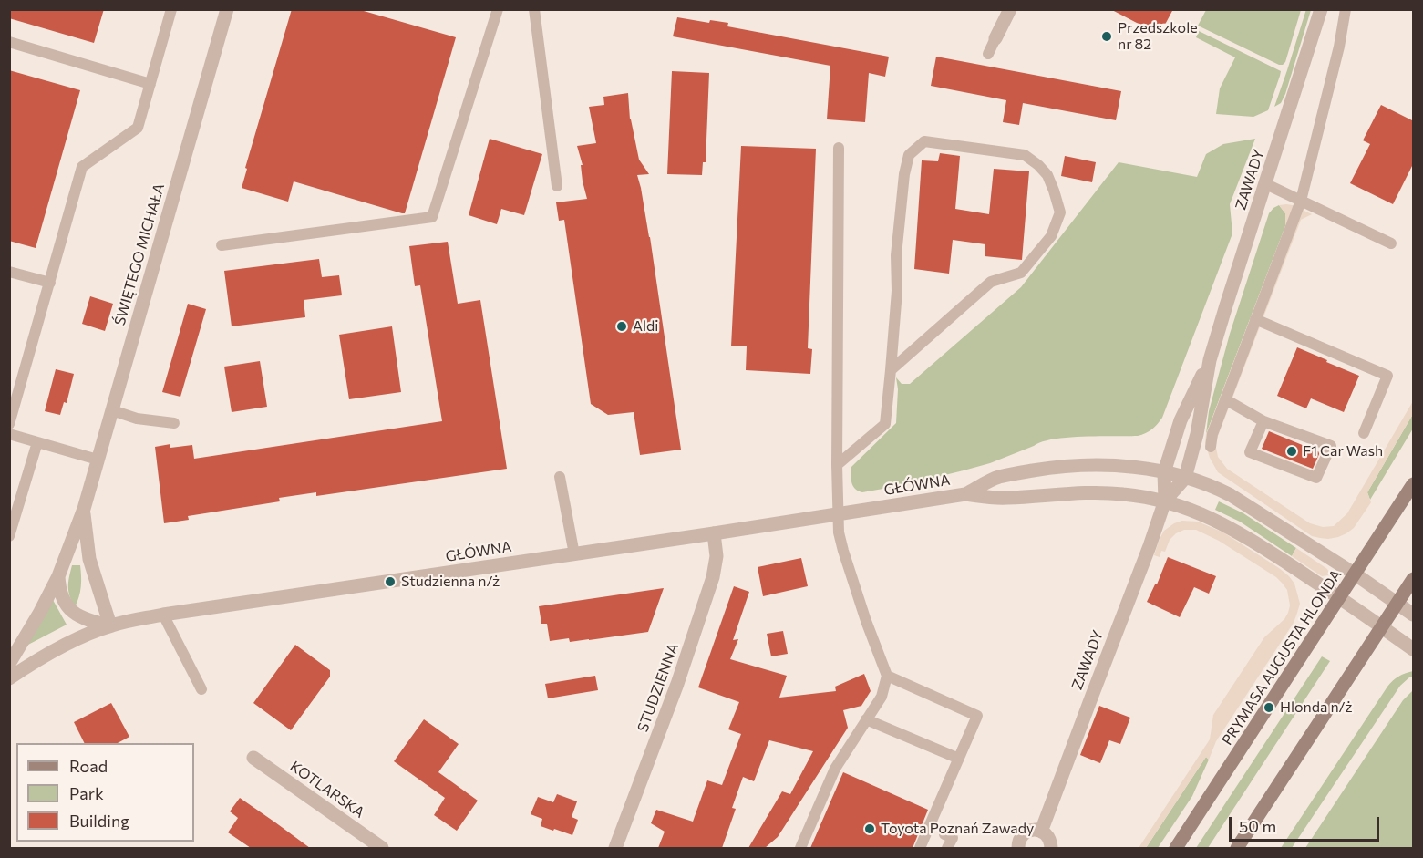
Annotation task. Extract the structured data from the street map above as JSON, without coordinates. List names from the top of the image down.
{
  "streets": {
    "main road": ["PRYMASA AUGUSTA HLONDA"],
    "street": [
      "ZAWADY",
      "ŚWIĘTEGO MICHAŁA",
      "GŁÓWNA",
      "STUDZIENNA",
      "KOTLARSKA"
    ]
  },
  "crossings": [
    ["ZAWADY", "GŁÓWNA"],
    ["ŚWIĘTEGO MICHAŁA", "GŁÓWNA"],
    ["GŁÓWNA", "PRYMASA AUGUSTA HLONDA"],
    ["GŁÓWNA", "STUDZIENNA"]
  ],
  "places": [
    "Przedszkole nr 82",
    "Aldi",
    "F1 Car Wash",
    "Studzienna n/ż",
    "Hlonda n/ż",
    "Toyota Poznań Zawady"
  ],
  "legend": ["Road", "Park", "Building"],
  "scale_bar": "50 m"
}
